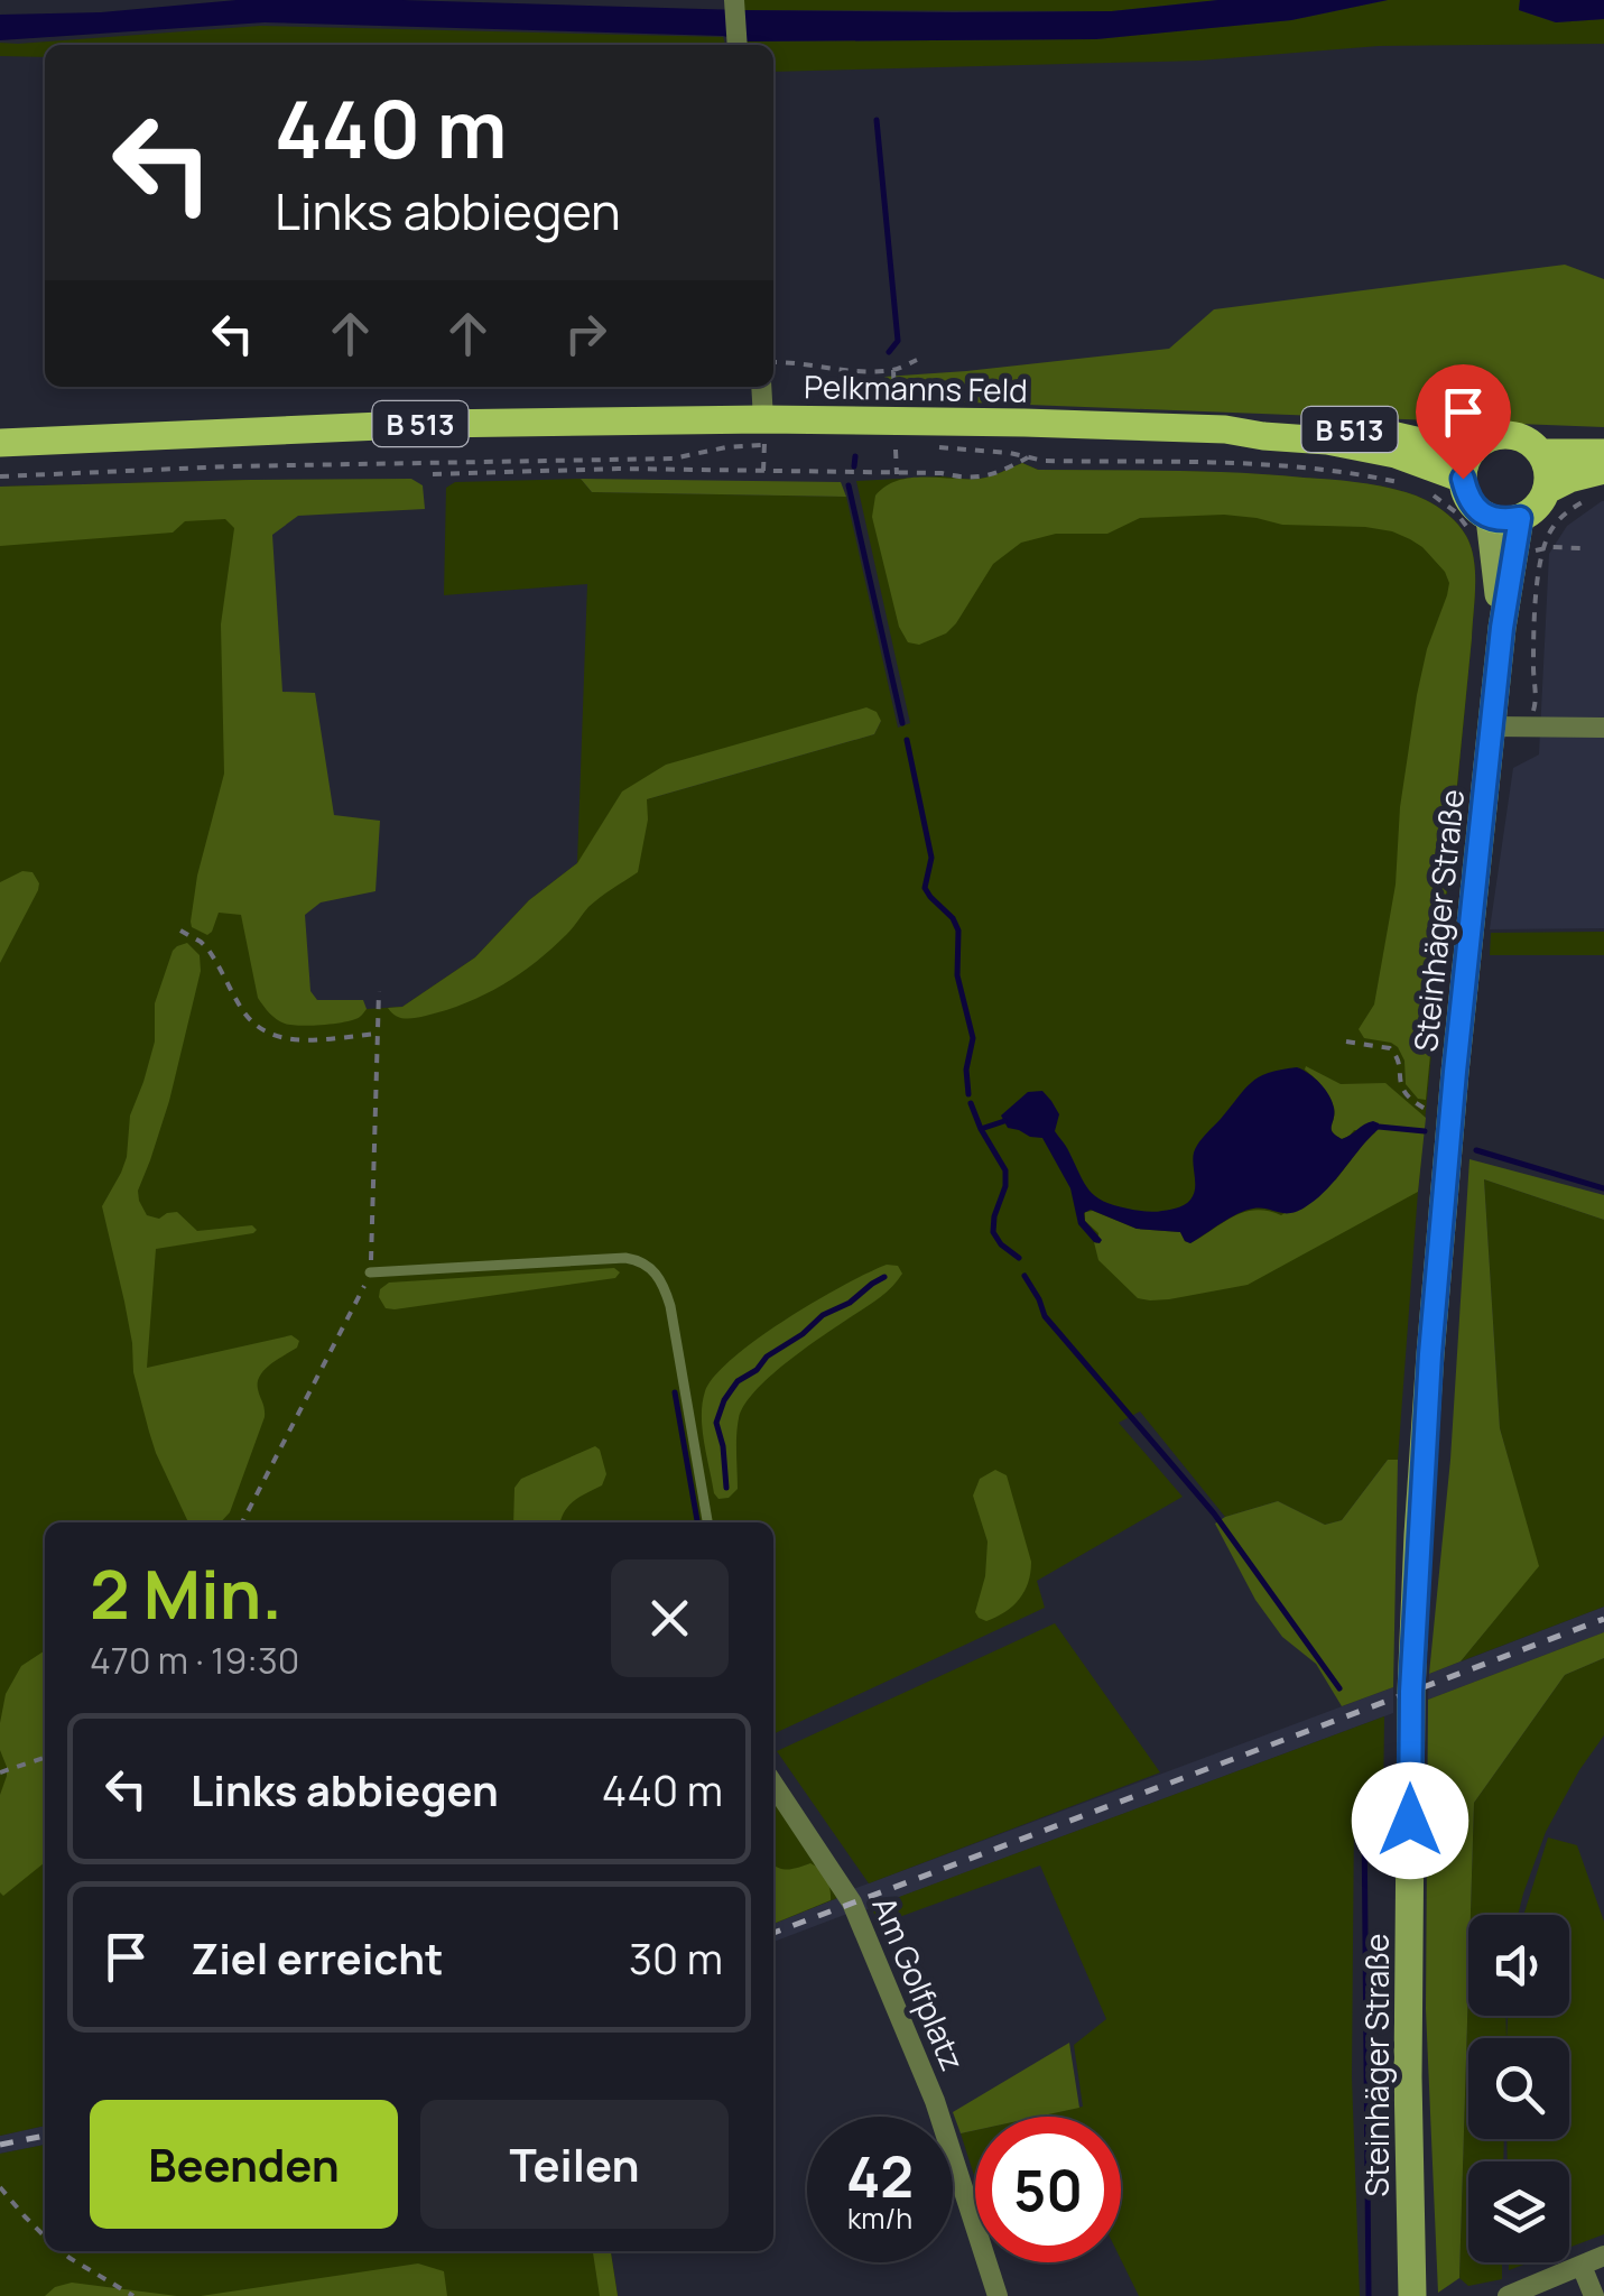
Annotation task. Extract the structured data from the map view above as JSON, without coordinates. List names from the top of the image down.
{
  "streets": {
    "main road": ["Pelkmanns Feld", "B 513", "Steinhäger Straße"],
    "street": ["Am Golfplatz"]
  },
  "crossings": [
    ["Pelkmanns Feld", "Steinhäger Straße"]
  ],
  "page": {
    "turn": ["440 m", "Links abbiegen"],
    "heading": ["2 Min.", "470 m · 19:30"],
    "list": [
      {
        "name": "Links abbiegen",
        "value": "440 m"
      },
      {
        "name": "Ziel erreicht",
        "value": "30 m"
      }
    ],
    "buttons": ["Beenden", "Teilen"],
    "speed": "42 km/h",
    "limit": "50"
  }
}
